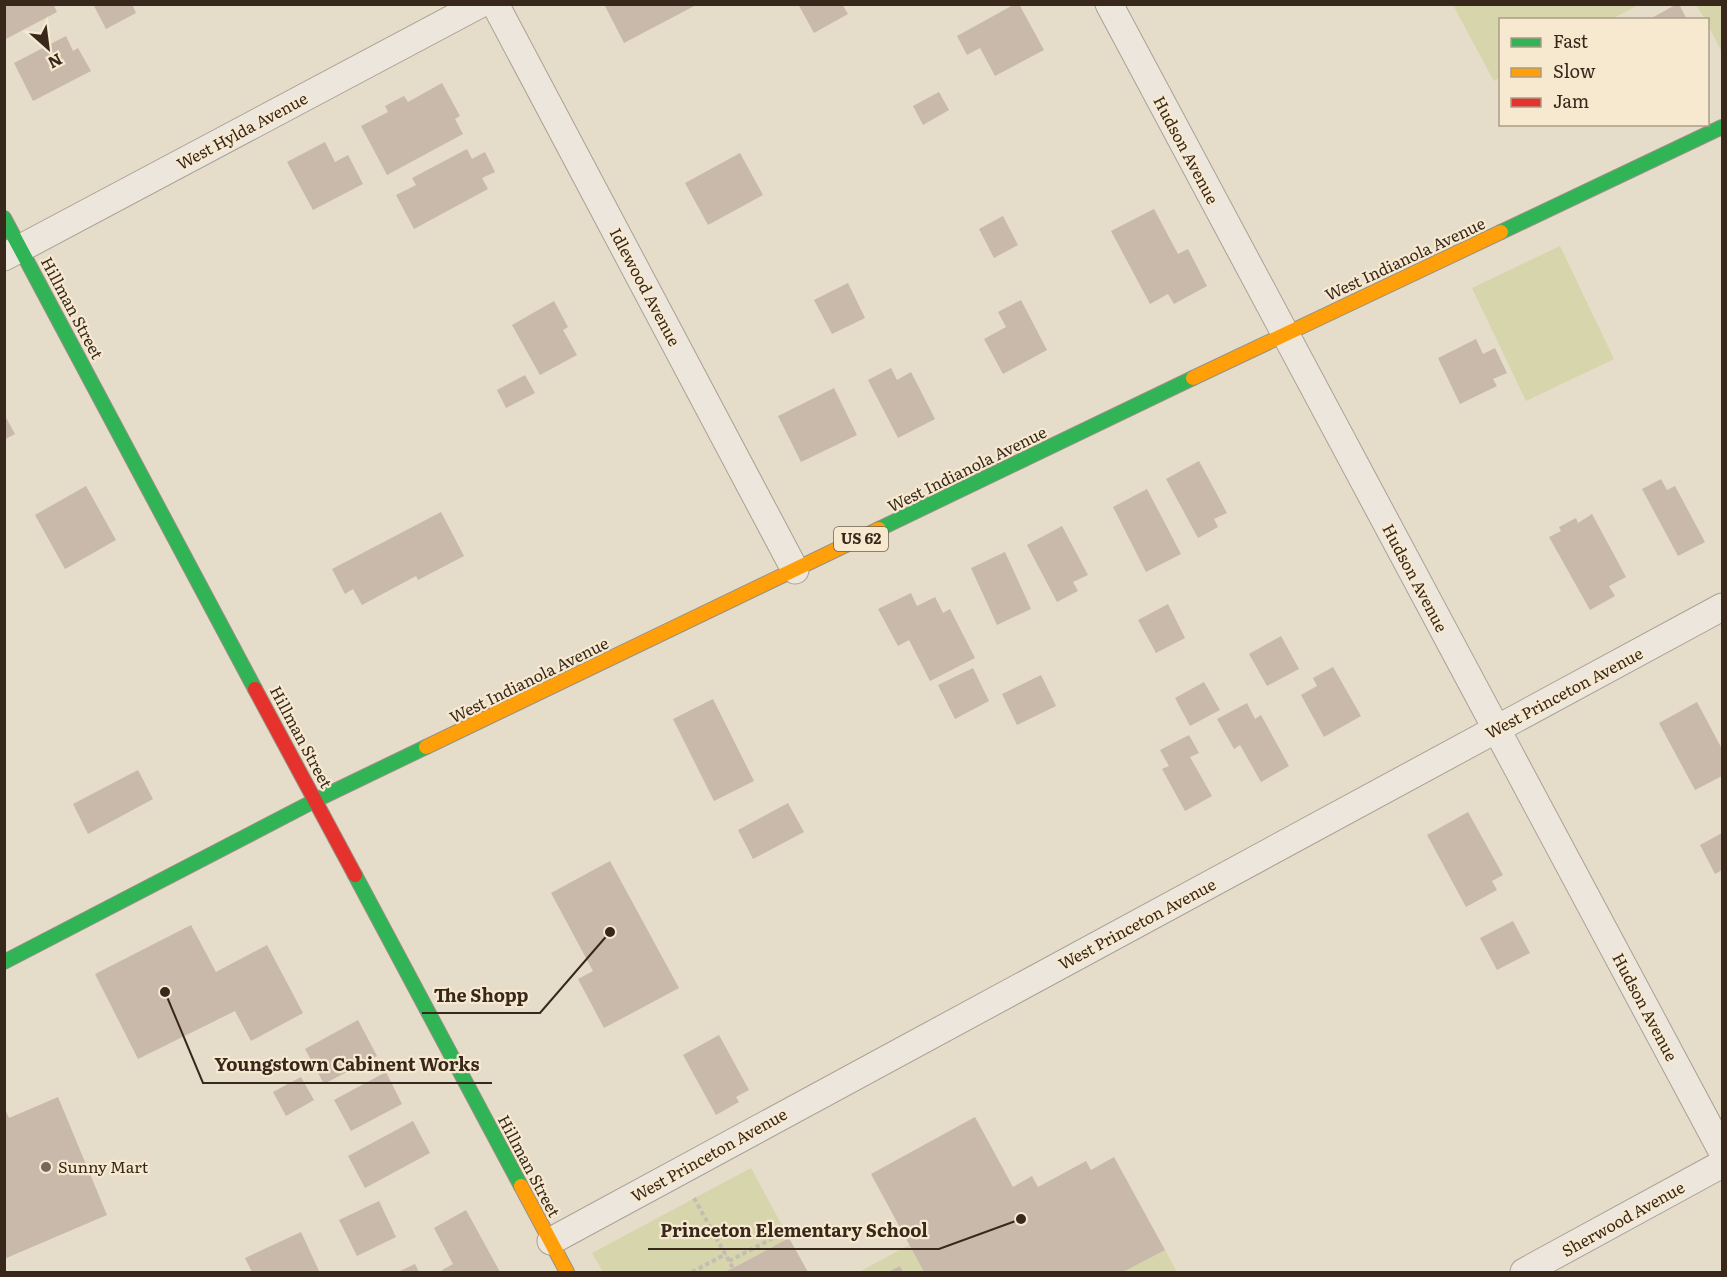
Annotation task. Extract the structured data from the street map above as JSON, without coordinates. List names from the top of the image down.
{
  "streets": {
    "main road": ["West Indianola Avenue", "Hillman Street", "US 62"],
    "street": [
      "West Hylda Avenue",
      "Hudson Avenue",
      "Idlewood Avenue",
      "West Princeton Avenue",
      "Sherwood Avenue"
    ]
  },
  "crossings": [
    ["West Hylda Avenue", "Hillman Street"],
    ["Hudson Avenue", "West Indianola Avenue"],
    ["Hudson Avenue", "West Princeton Avenue"],
    ["West Indianola Avenue", "Idlewood Avenue"],
    ["West Indianola Avenue", "Hillman Street"],
    ["Hillman Street", "West Princeton Avenue"]
  ],
  "places": [
    "The Shopp",
    "Youngstown Cabinent Works",
    "Sunny Mart",
    "Princeton Elementary School"
  ],
  "legend": ["Fast", "Slow", "Jam"],
  "north": "bottom right"
}
